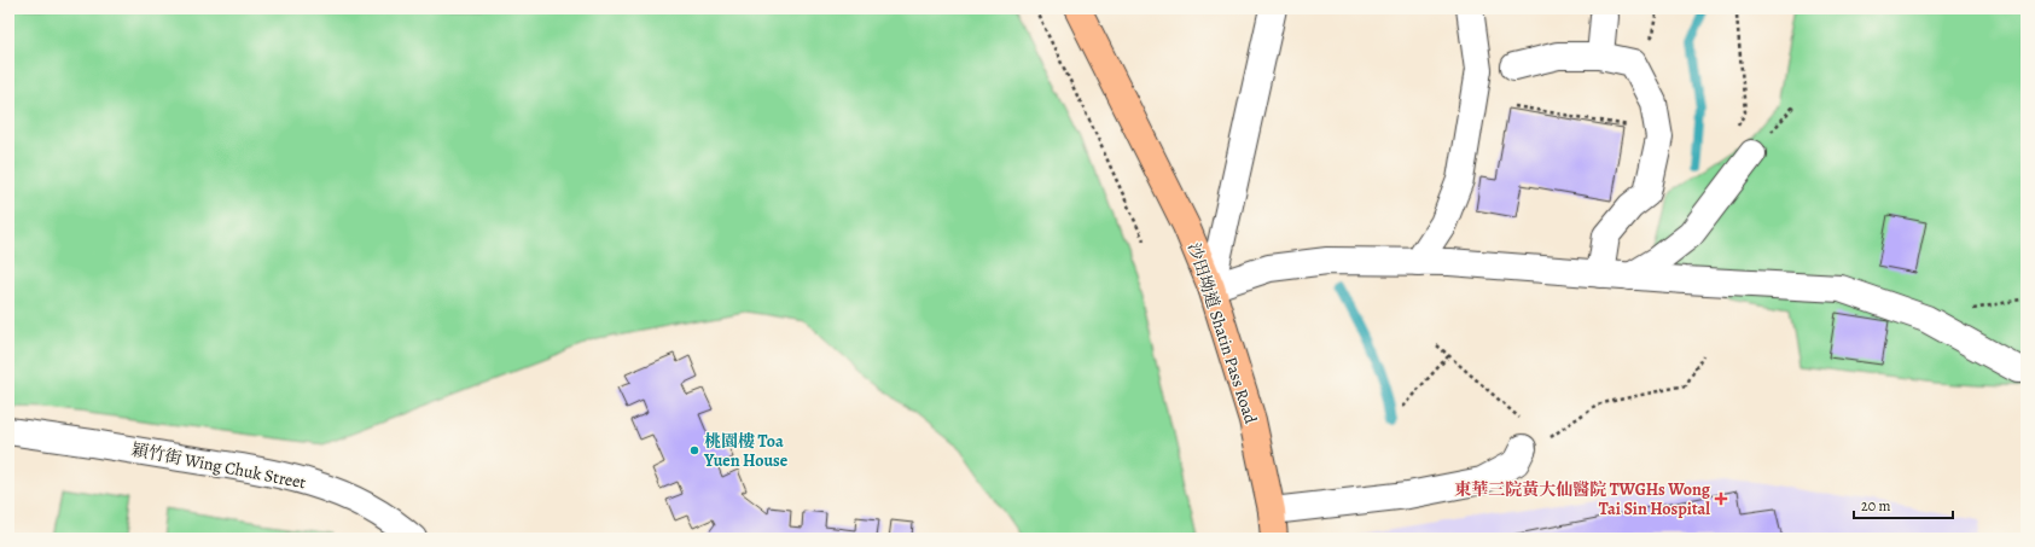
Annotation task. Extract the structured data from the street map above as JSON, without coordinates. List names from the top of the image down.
{
  "streets": {
    "main road": ["沙田坳道 Shatin Pass Road"],
    "lane": ["穎竹街 Wing Chuk Street"]
  },
  "places": {
    "other": ["桃園樓 Toa Yuen House"],
    "health": ["東華三院黃大仙醫院 TWGHs Wong Tai Sin Hospital"]
  },
  "scale_bar": "20 m"
}
